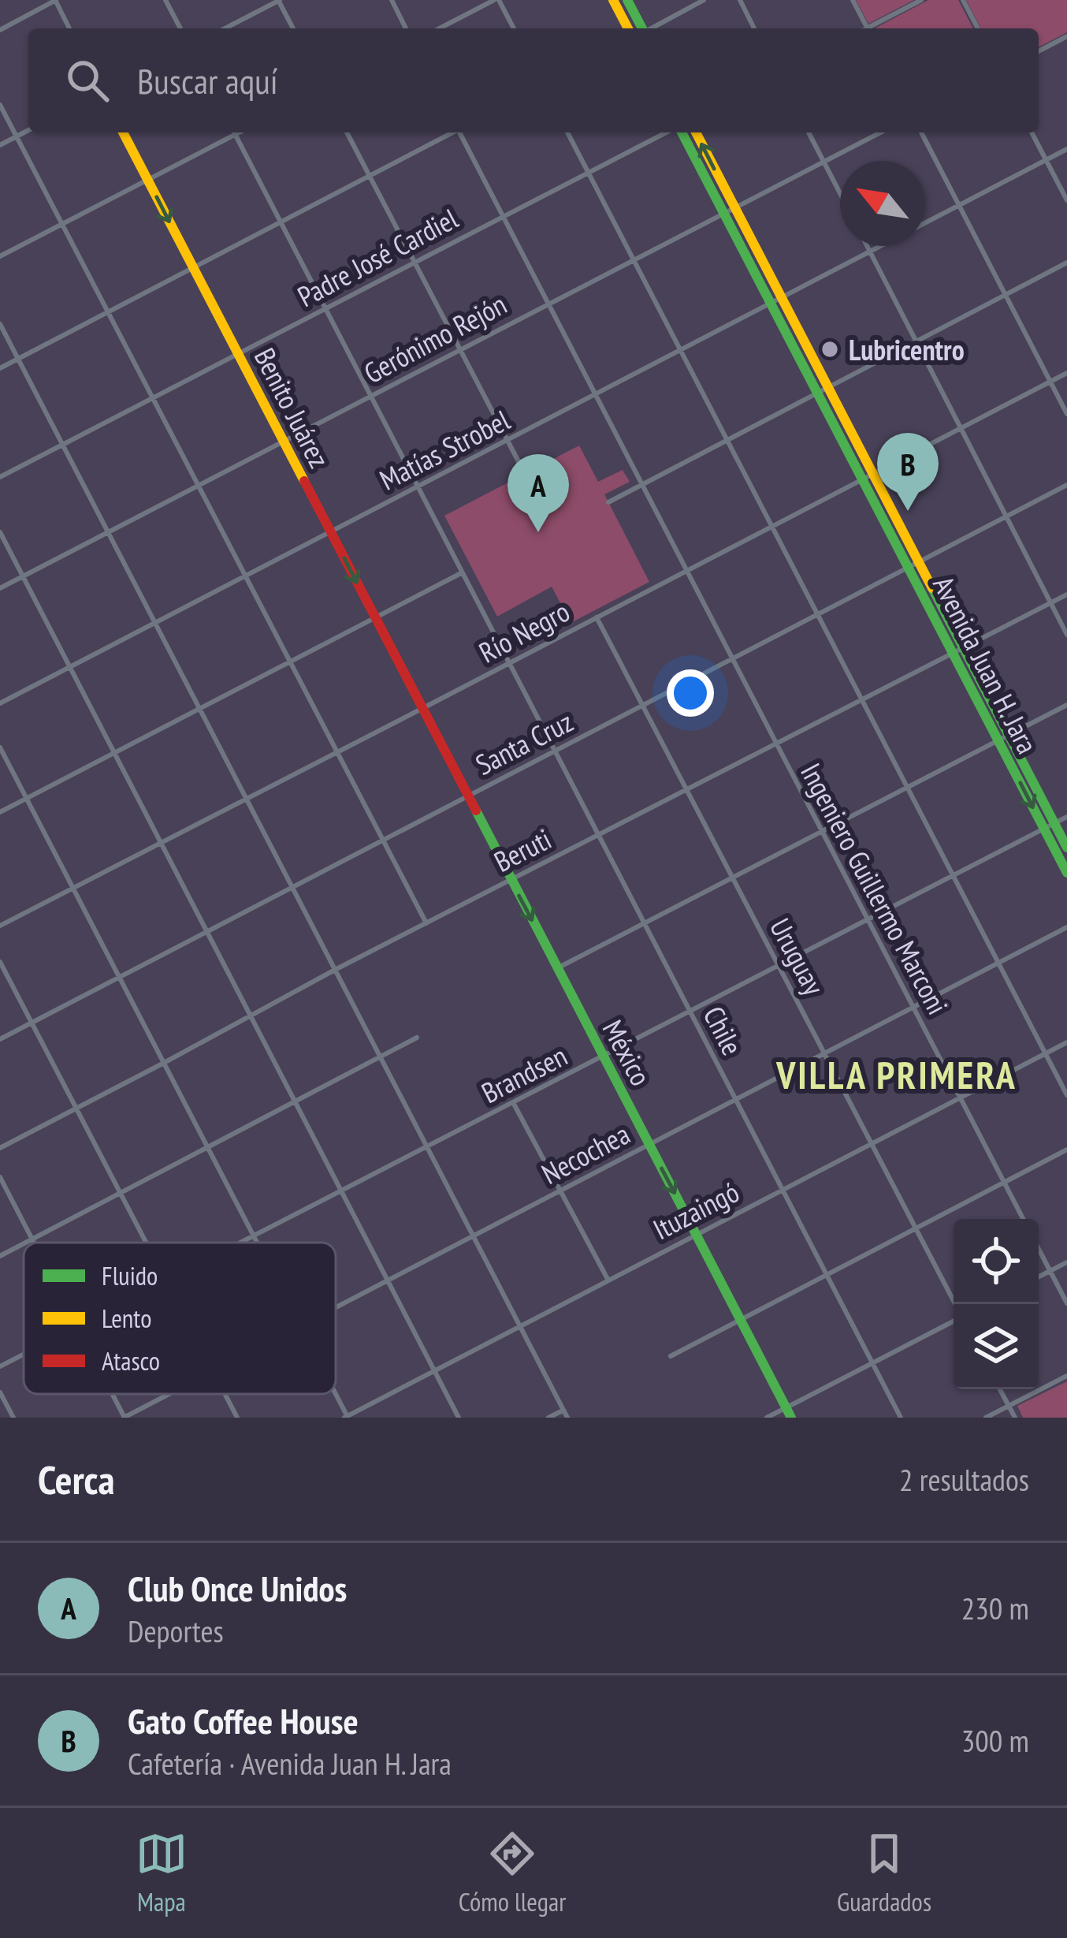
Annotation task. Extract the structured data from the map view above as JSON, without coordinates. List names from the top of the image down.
{
  "streets": {
    "street": [
      "Padre José Cardiel",
      "Gerónimo Rejón",
      "Benito Juárez",
      "Matías Strobel",
      "Río Negro",
      "Avenida Juan H. Jara",
      "Santa Cruz",
      "Beruti",
      "Ingeniero Guillermo Marconi",
      "Uruguay",
      "Chile",
      "México",
      "Brandsen",
      "Necochea",
      "Ituzaingó"
    ]
  },
  "crossings": [
    ["Padre José Cardiel", "Benito Juárez"],
    ["Padre José Cardiel", "Ingeniero Guillermo Marconi"],
    ["Padre José Cardiel", "Chile"],
    ["Gerónimo Rejón", "Benito Juárez"],
    ["Gerónimo Rejón", "Avenida Juan H. Jara"],
    ["Gerónimo Rejón", "Ingeniero Guillermo Marconi"],
    ["Gerónimo Rejón", "Chile"],
    ["Benito Juárez", "Matías Strobel"],
    ["Benito Juárez", "Río Negro"],
    ["Benito Juárez", "México"],
    ["Matías Strobel", "Avenida Juan H. Jara"],
    ["Matías Strobel", "Ingeniero Guillermo Marconi"],
    ["Matías Strobel", "Chile"],
    ["Río Negro", "Avenida Juan H. Jara"],
    ["Río Negro", "Ingeniero Guillermo Marconi"],
    ["Río Negro", "Uruguay"],
    ["Río Negro", "Chile"],
    ["Río Negro", "México"],
    ["Avenida Juan H. Jara", "Santa Cruz"],
    ["Avenida Juan H. Jara", "Beruti"],
    ["Avenida Juan H. Jara", "Brandsen"],
    ["Santa Cruz", "Ingeniero Guillermo Marconi"],
    ["Santa Cruz", "Uruguay"],
    ["Santa Cruz", "Chile"],
    ["Santa Cruz", "México"],
    ["Beruti", "Ingeniero Guillermo Marconi"],
    ["Beruti", "Uruguay"],
    ["Beruti", "Chile"],
    ["Beruti", "México"],
    ["Ingeniero Guillermo Marconi", "Brandsen"],
    ["Ingeniero Guillermo Marconi", "Necochea"],
    ["Ingeniero Guillermo Marconi", "Ituzaingó"],
    ["Uruguay", "Brandsen"],
    ["Uruguay", "Necochea"],
    ["Uruguay", "Ituzaingó"],
    ["Chile", "Brandsen"],
    ["Chile", "Necochea"],
    ["Chile", "Ituzaingó"],
    ["México", "Brandsen"],
    ["México", "Necochea"],
    ["México", "Ituzaingó"]
  ],
  "districts": ["VILLA PRIMERA"],
  "places": ["Lubricentro"],
  "legend": ["Fluido", "Lento", "Atasco"],
  "north": "top left",
  "page": {
    "search": "Buscar aquí",
    "pins": ["B", "A"],
    "heading": ["Cerca", "2 resultados"],
    "list": [
      {
        "mark": "A",
        "name": "Club Once Unidos",
        "note": "Deportes",
        "value": "230 m"
      },
      {
        "mark": "B",
        "name": "Gato Coffee House",
        "note": "Cafetería · Avenida Juan H. Jara",
        "value": "300 m"
      }
    ],
    "nav": ["Mapa", "Cómo llegar", "Guardados"]
  }
}
